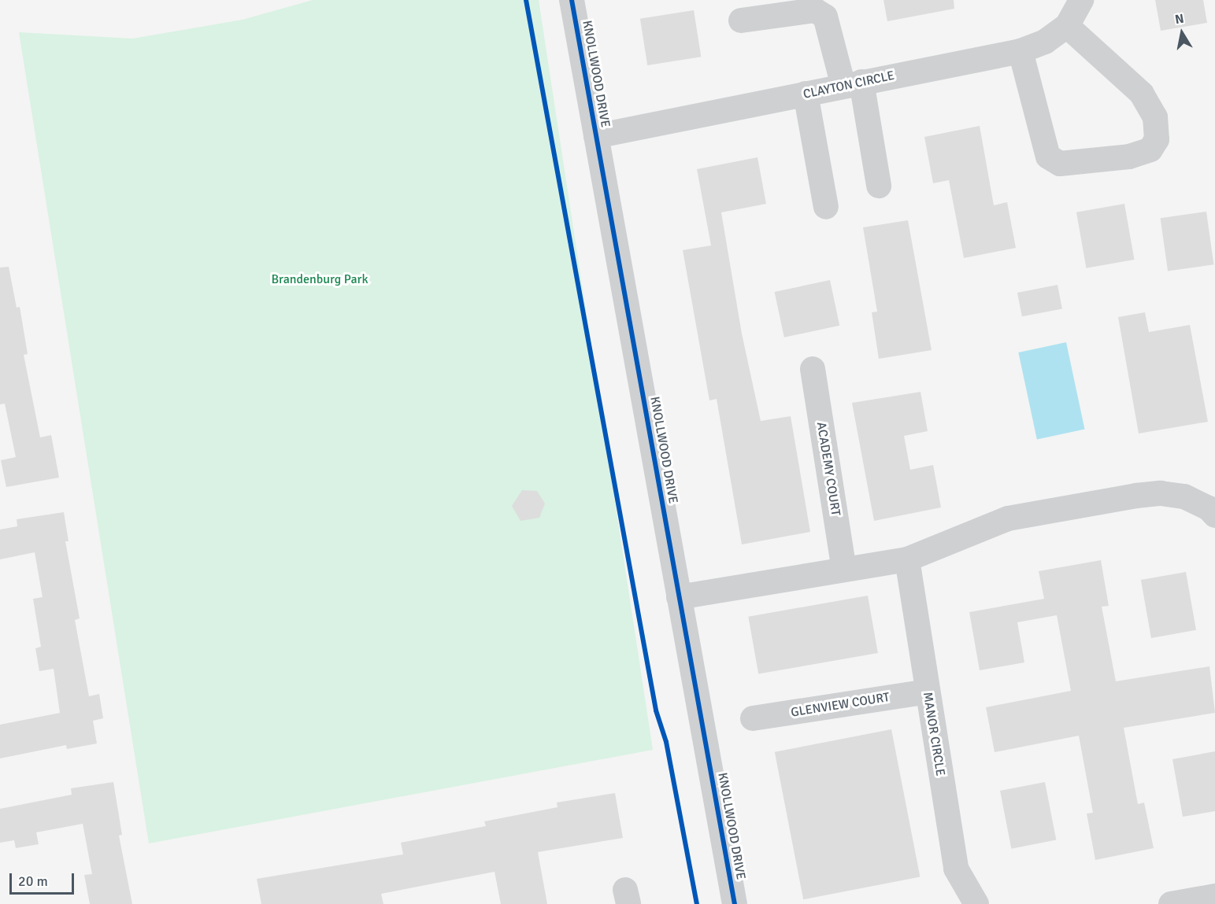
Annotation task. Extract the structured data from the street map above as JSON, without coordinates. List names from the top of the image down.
{
  "streets": {
    "street": [
      "KNOLLWOOD DRIVE",
      "CLAYTON CIRCLE",
      "ACADEMY COURT",
      "GLENVIEW COURT",
      "MANOR CIRCLE"
    ]
  },
  "crossings": [
    ["KNOLLWOOD DRIVE", "CLAYTON CIRCLE"],
    ["GLENVIEW COURT", "MANOR CIRCLE"]
  ],
  "parks": ["Brandenburg Park"],
  "scale_bar": "20 m",
  "north": "top"
}
